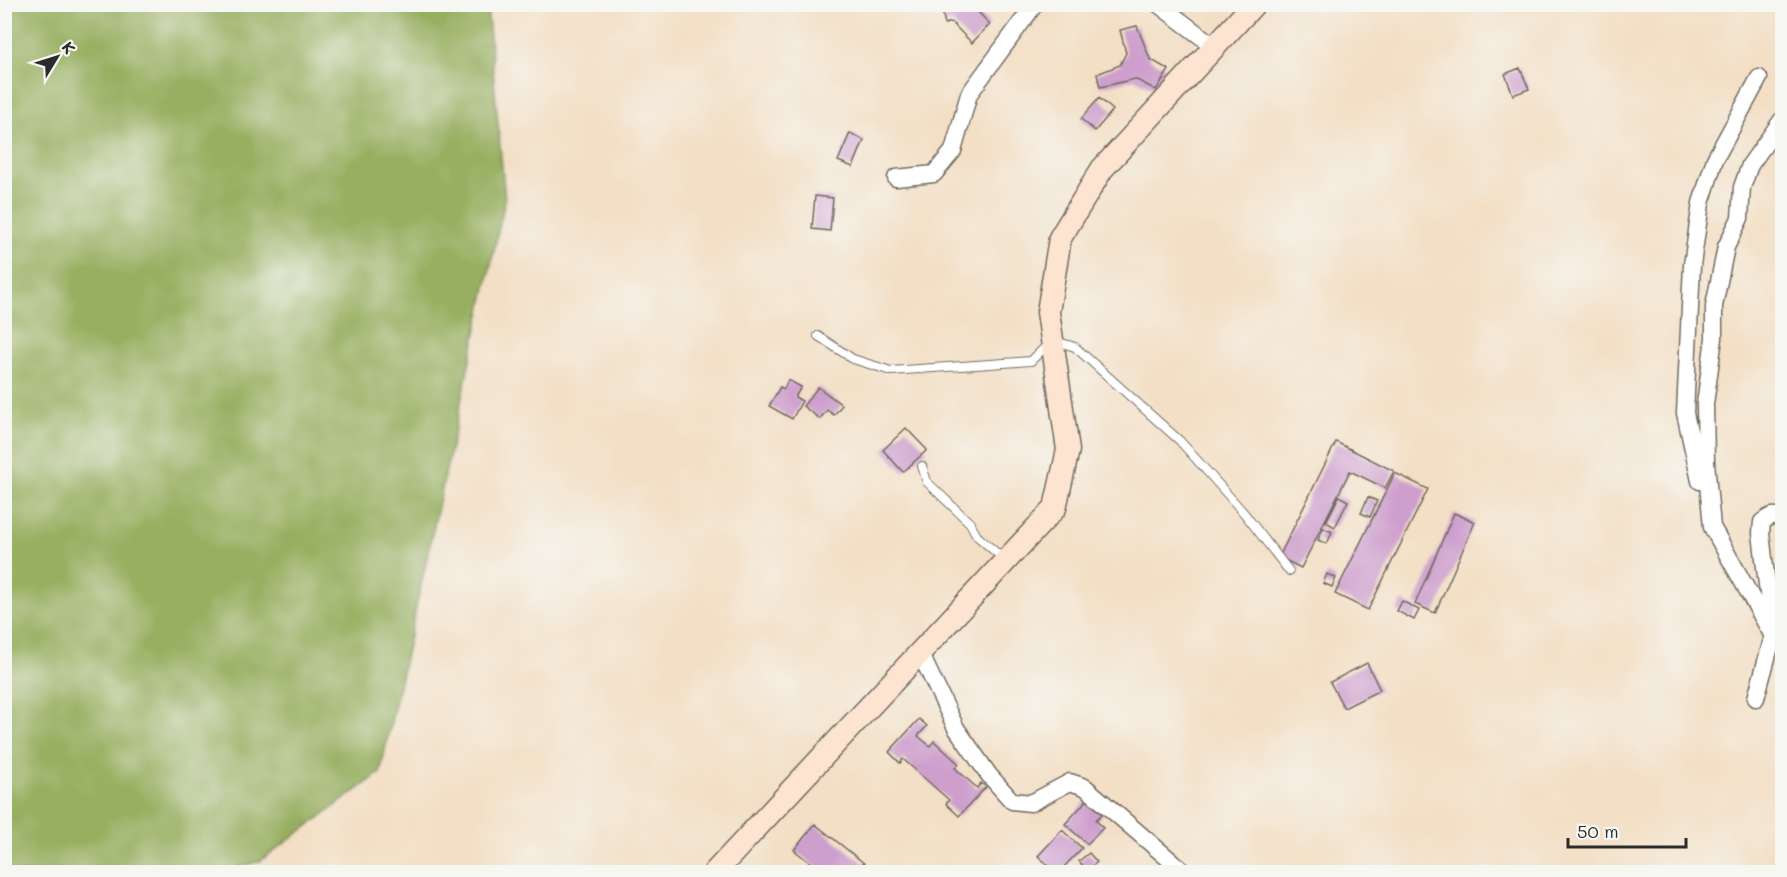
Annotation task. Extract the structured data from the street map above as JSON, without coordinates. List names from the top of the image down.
{
  "scale_bar": "50 m",
  "north": "top right"
}
